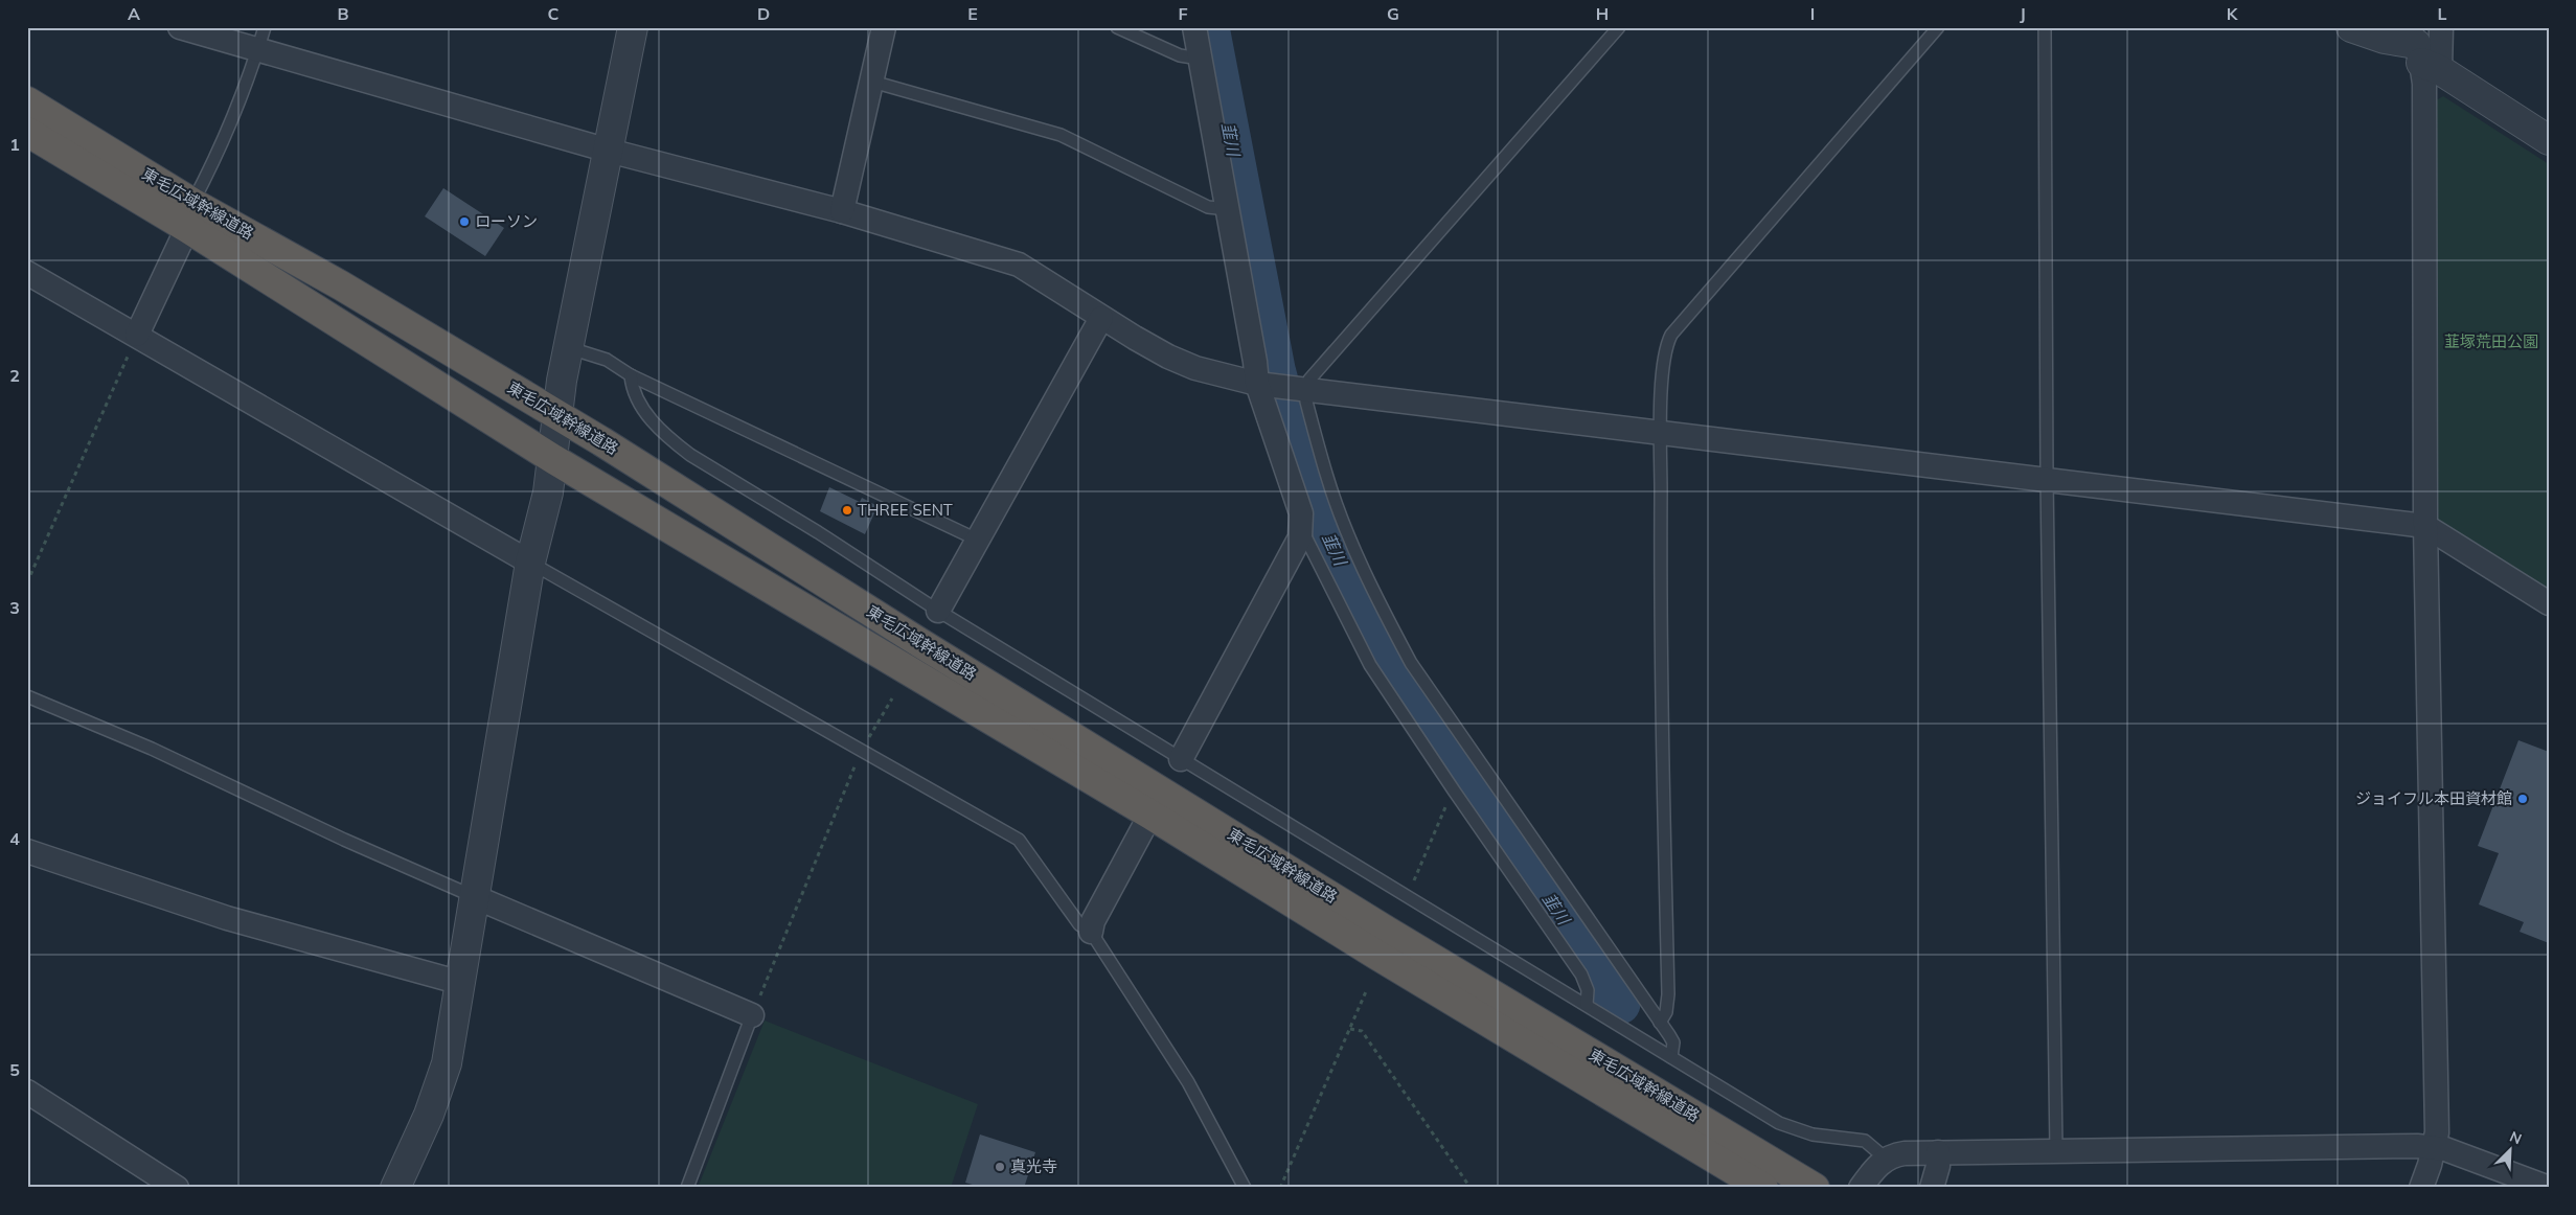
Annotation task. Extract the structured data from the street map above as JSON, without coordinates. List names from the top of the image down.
{
  "streets": {
    "highway": ["東毛広域幹線道路"]
  },
  "water": ["韮川"],
  "parks": ["韮塚荒田公園"],
  "places": [
    "ローソン",
    "THREE SENT",
    "ジョイフル本田資材館",
    "真光寺"
  ],
  "north": "top right",
  "grid": {
    "columns": [
      "A",
      "B",
      "C",
      "D",
      "E",
      "F",
      "G",
      "H",
      "I",
      "J",
      "K",
      "L"
    ],
    "rows": [
      "1",
      "2",
      "3",
      "4",
      "5"
    ]
  }
}
